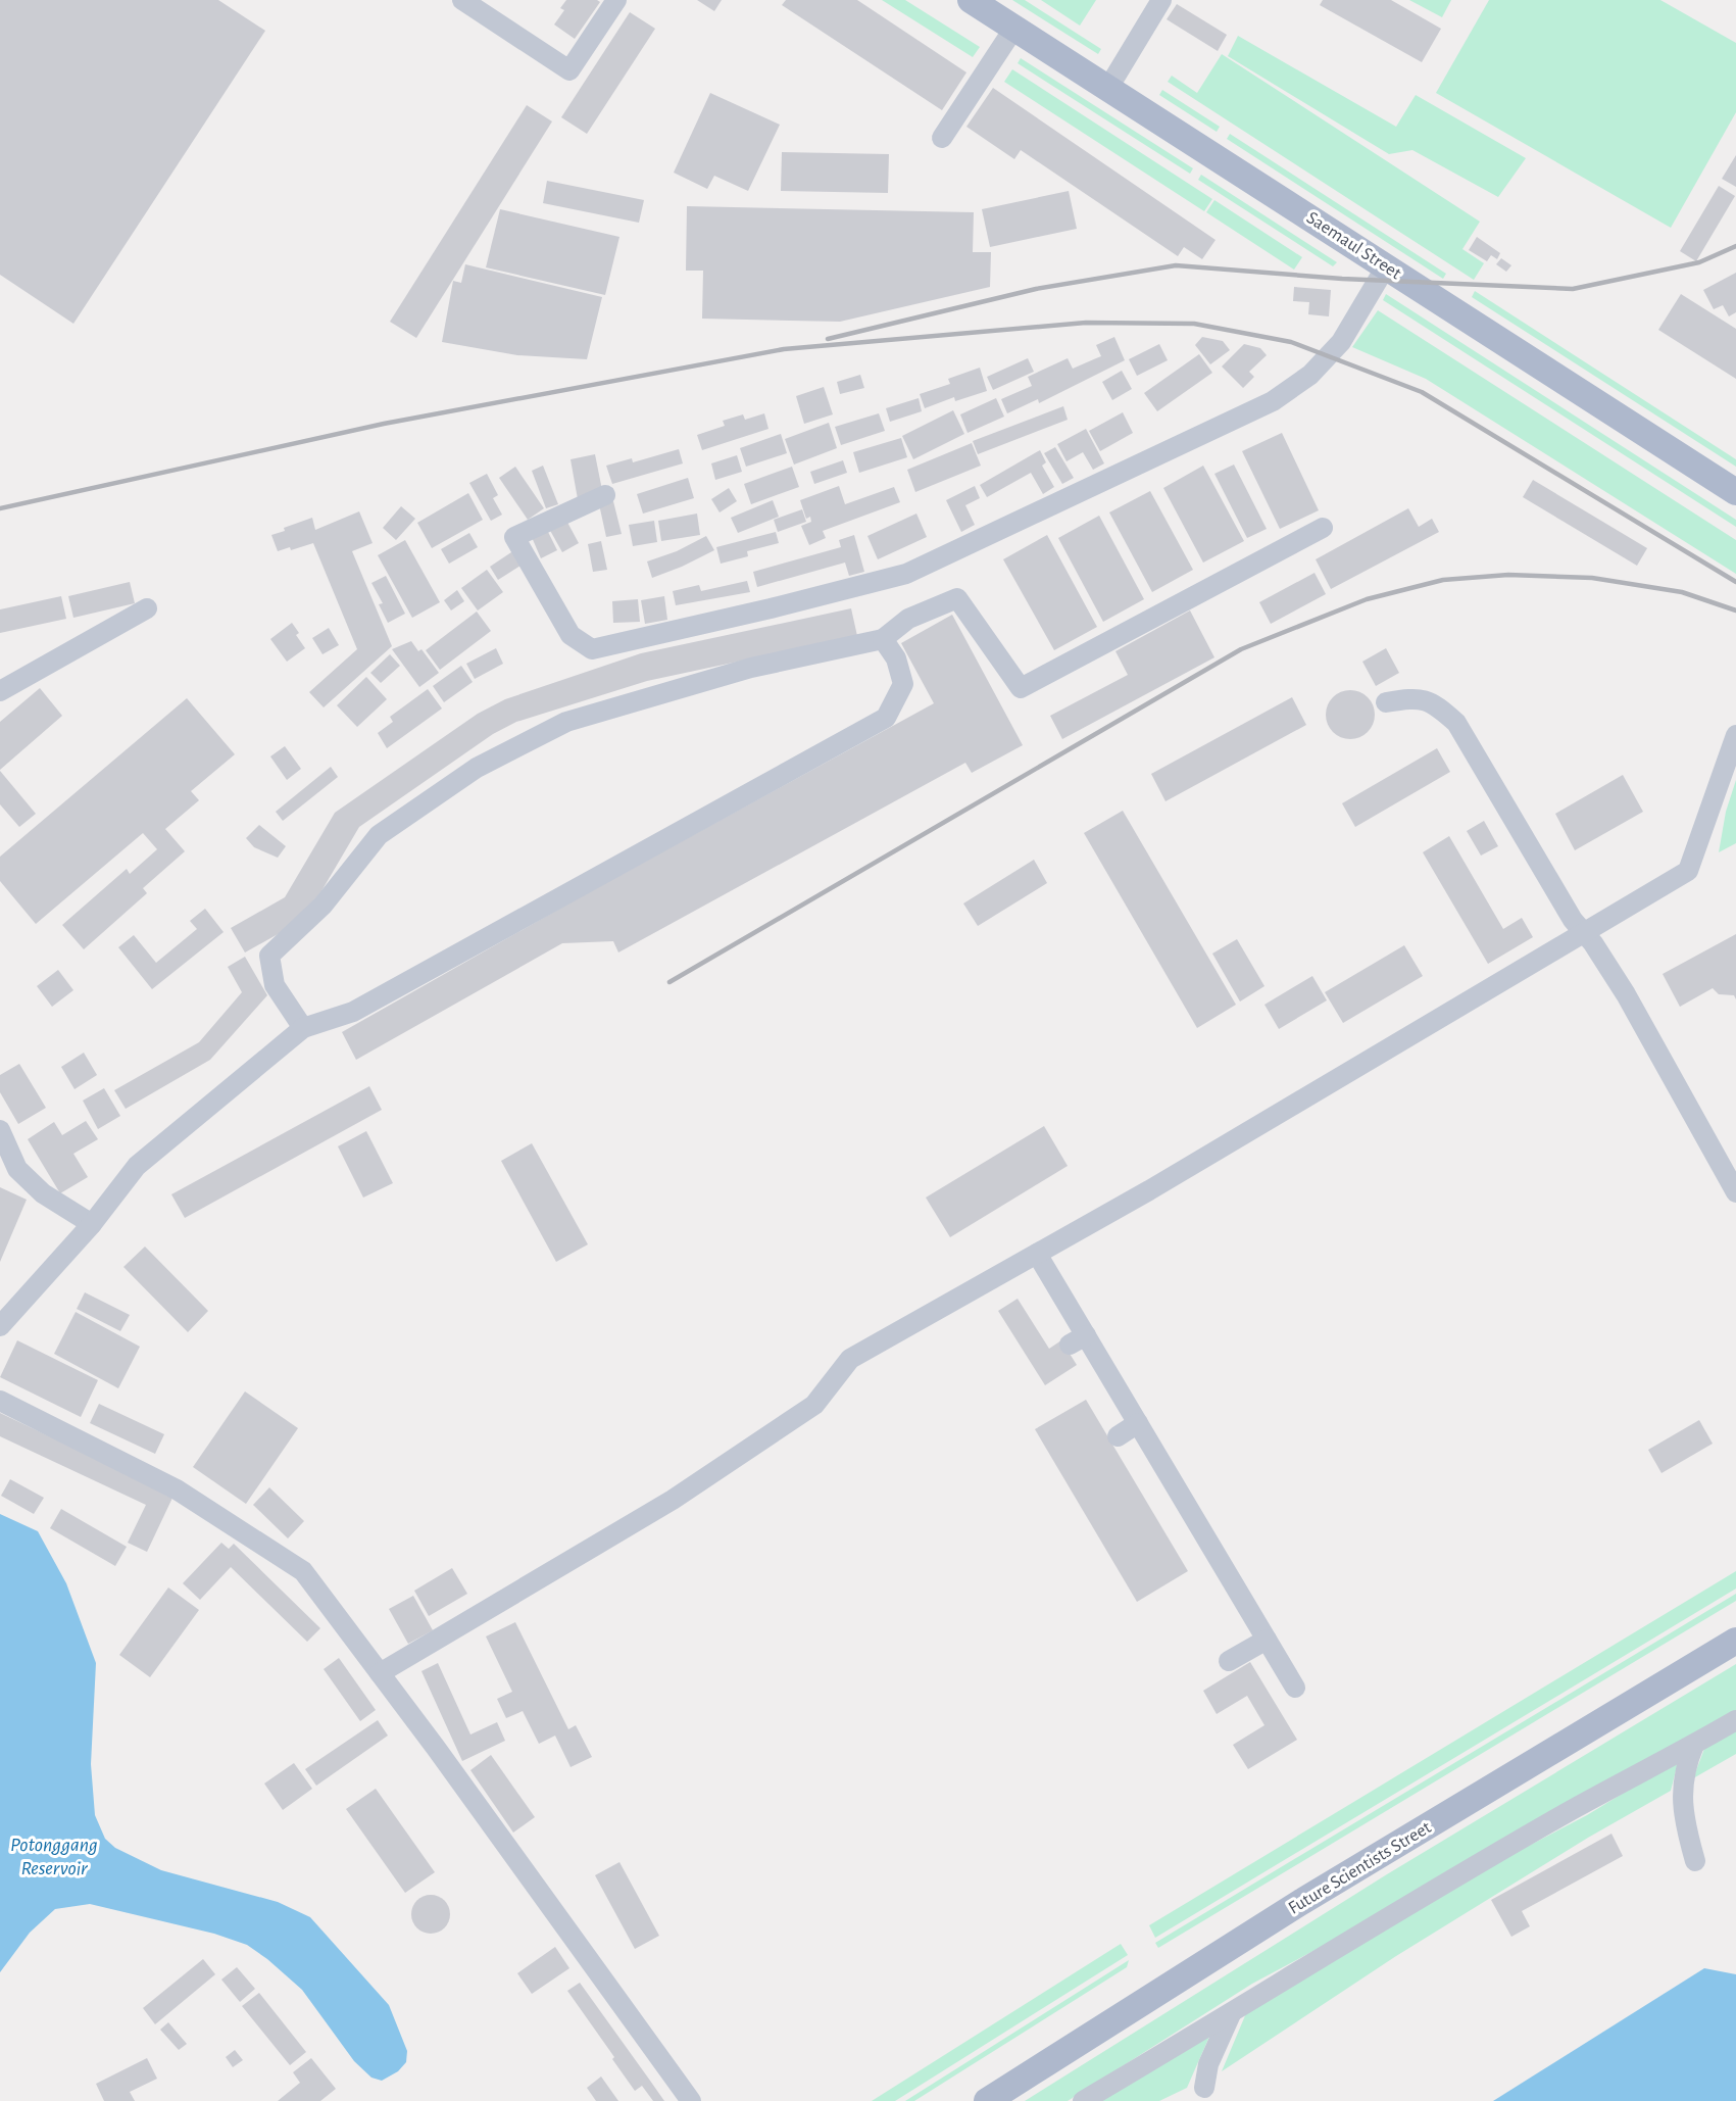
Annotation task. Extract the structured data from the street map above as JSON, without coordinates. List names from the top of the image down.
{
  "streets": {
    "main road": ["Saemaul Street", "Future Scientists Street"]
  },
  "water": ["Potonggang Reservoir"]
}
